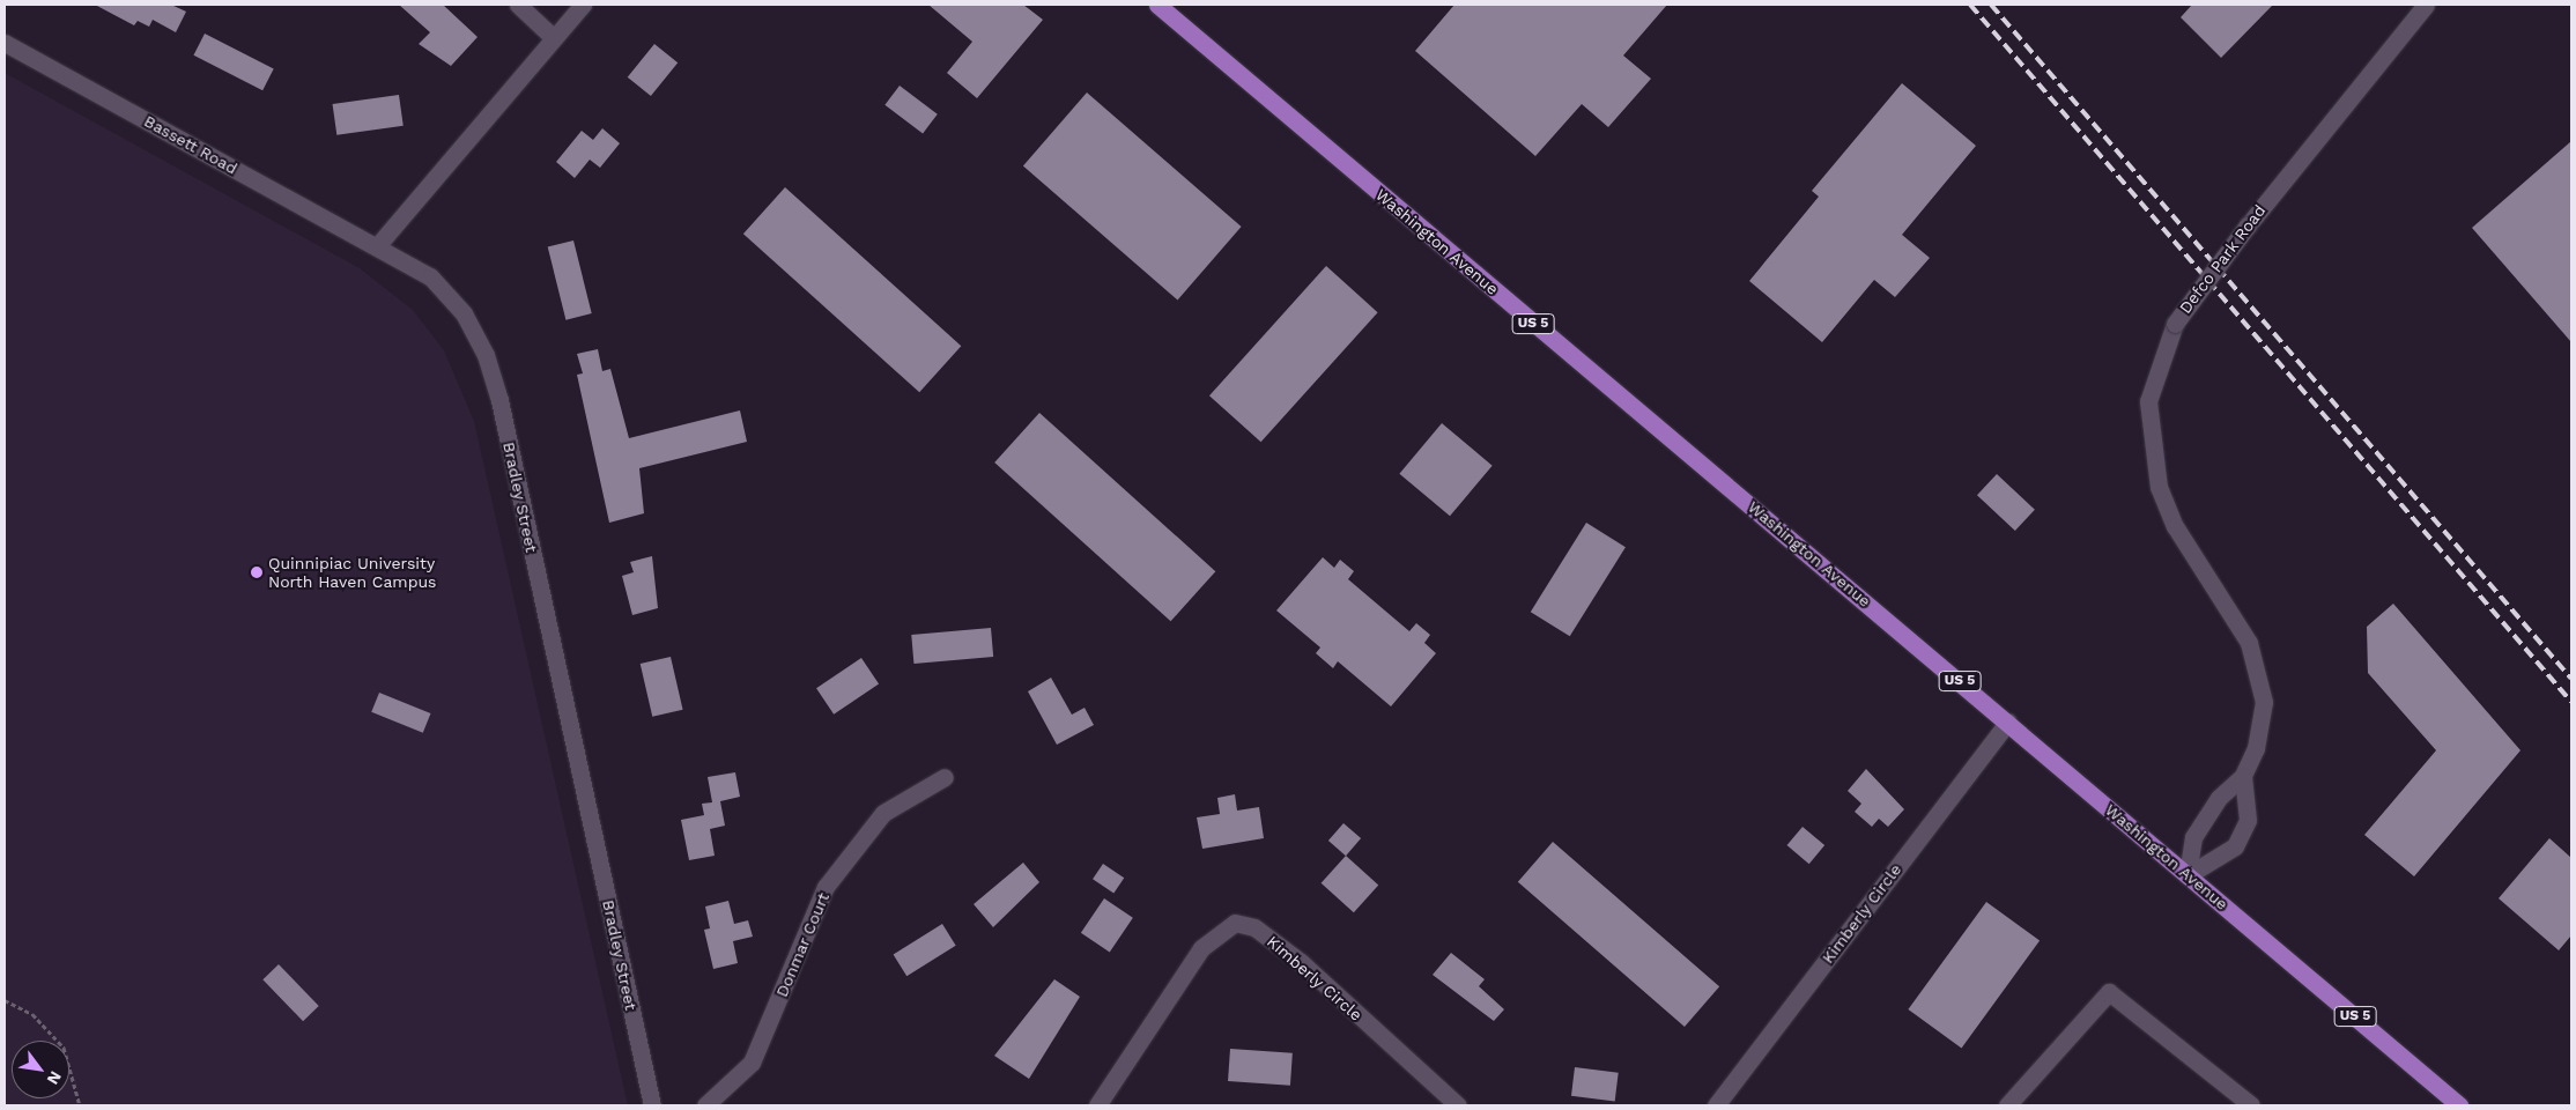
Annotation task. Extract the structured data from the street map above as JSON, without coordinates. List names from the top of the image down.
{
  "streets": {
    "main road": ["Washington Avenue", "US 5"],
    "street": [
      "Bassett Road",
      "Defco Park Road",
      "Bradley Street",
      "Kimberly Circle",
      "Donmar Court"
    ]
  },
  "crossings": [
    ["Bassett Road", "Bradley Street"],
    ["Washington Avenue", "Defco Park Road"],
    ["Washington Avenue", "Kimberly Circle"]
  ],
  "places": ["Quinnipiac University North Haven Campus"],
  "north": "bottom right"
}
